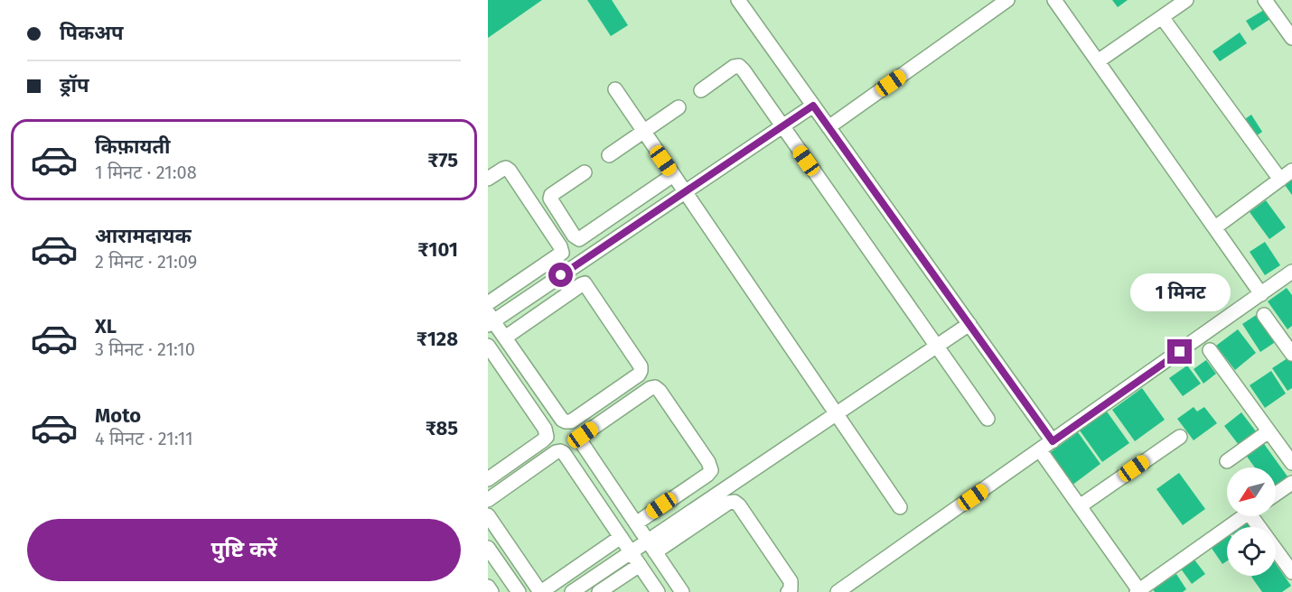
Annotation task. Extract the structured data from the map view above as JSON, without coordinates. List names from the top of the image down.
{
  "north": "bottom left",
  "page": {
    "banner": ["पिकअप", "ड्रॉप"],
    "list": [
      {
        "name": "किफ़ायती",
        "note": "1 मिनट · 21:08",
        "value": "₹75"
      },
      {
        "name": "आरामदायक",
        "note": "2 मिनट · 21:09",
        "value": "₹101"
      },
      {
        "name": "XL",
        "note": "3 मिनट · 21:10",
        "value": "₹128"
      },
      {
        "name": "Moto",
        "note": "4 मिनट · 21:11",
        "value": "₹85"
      }
    ],
    "bubble": "1 मिनट",
    "buttons": "पुष्टि करें"
  }
}
